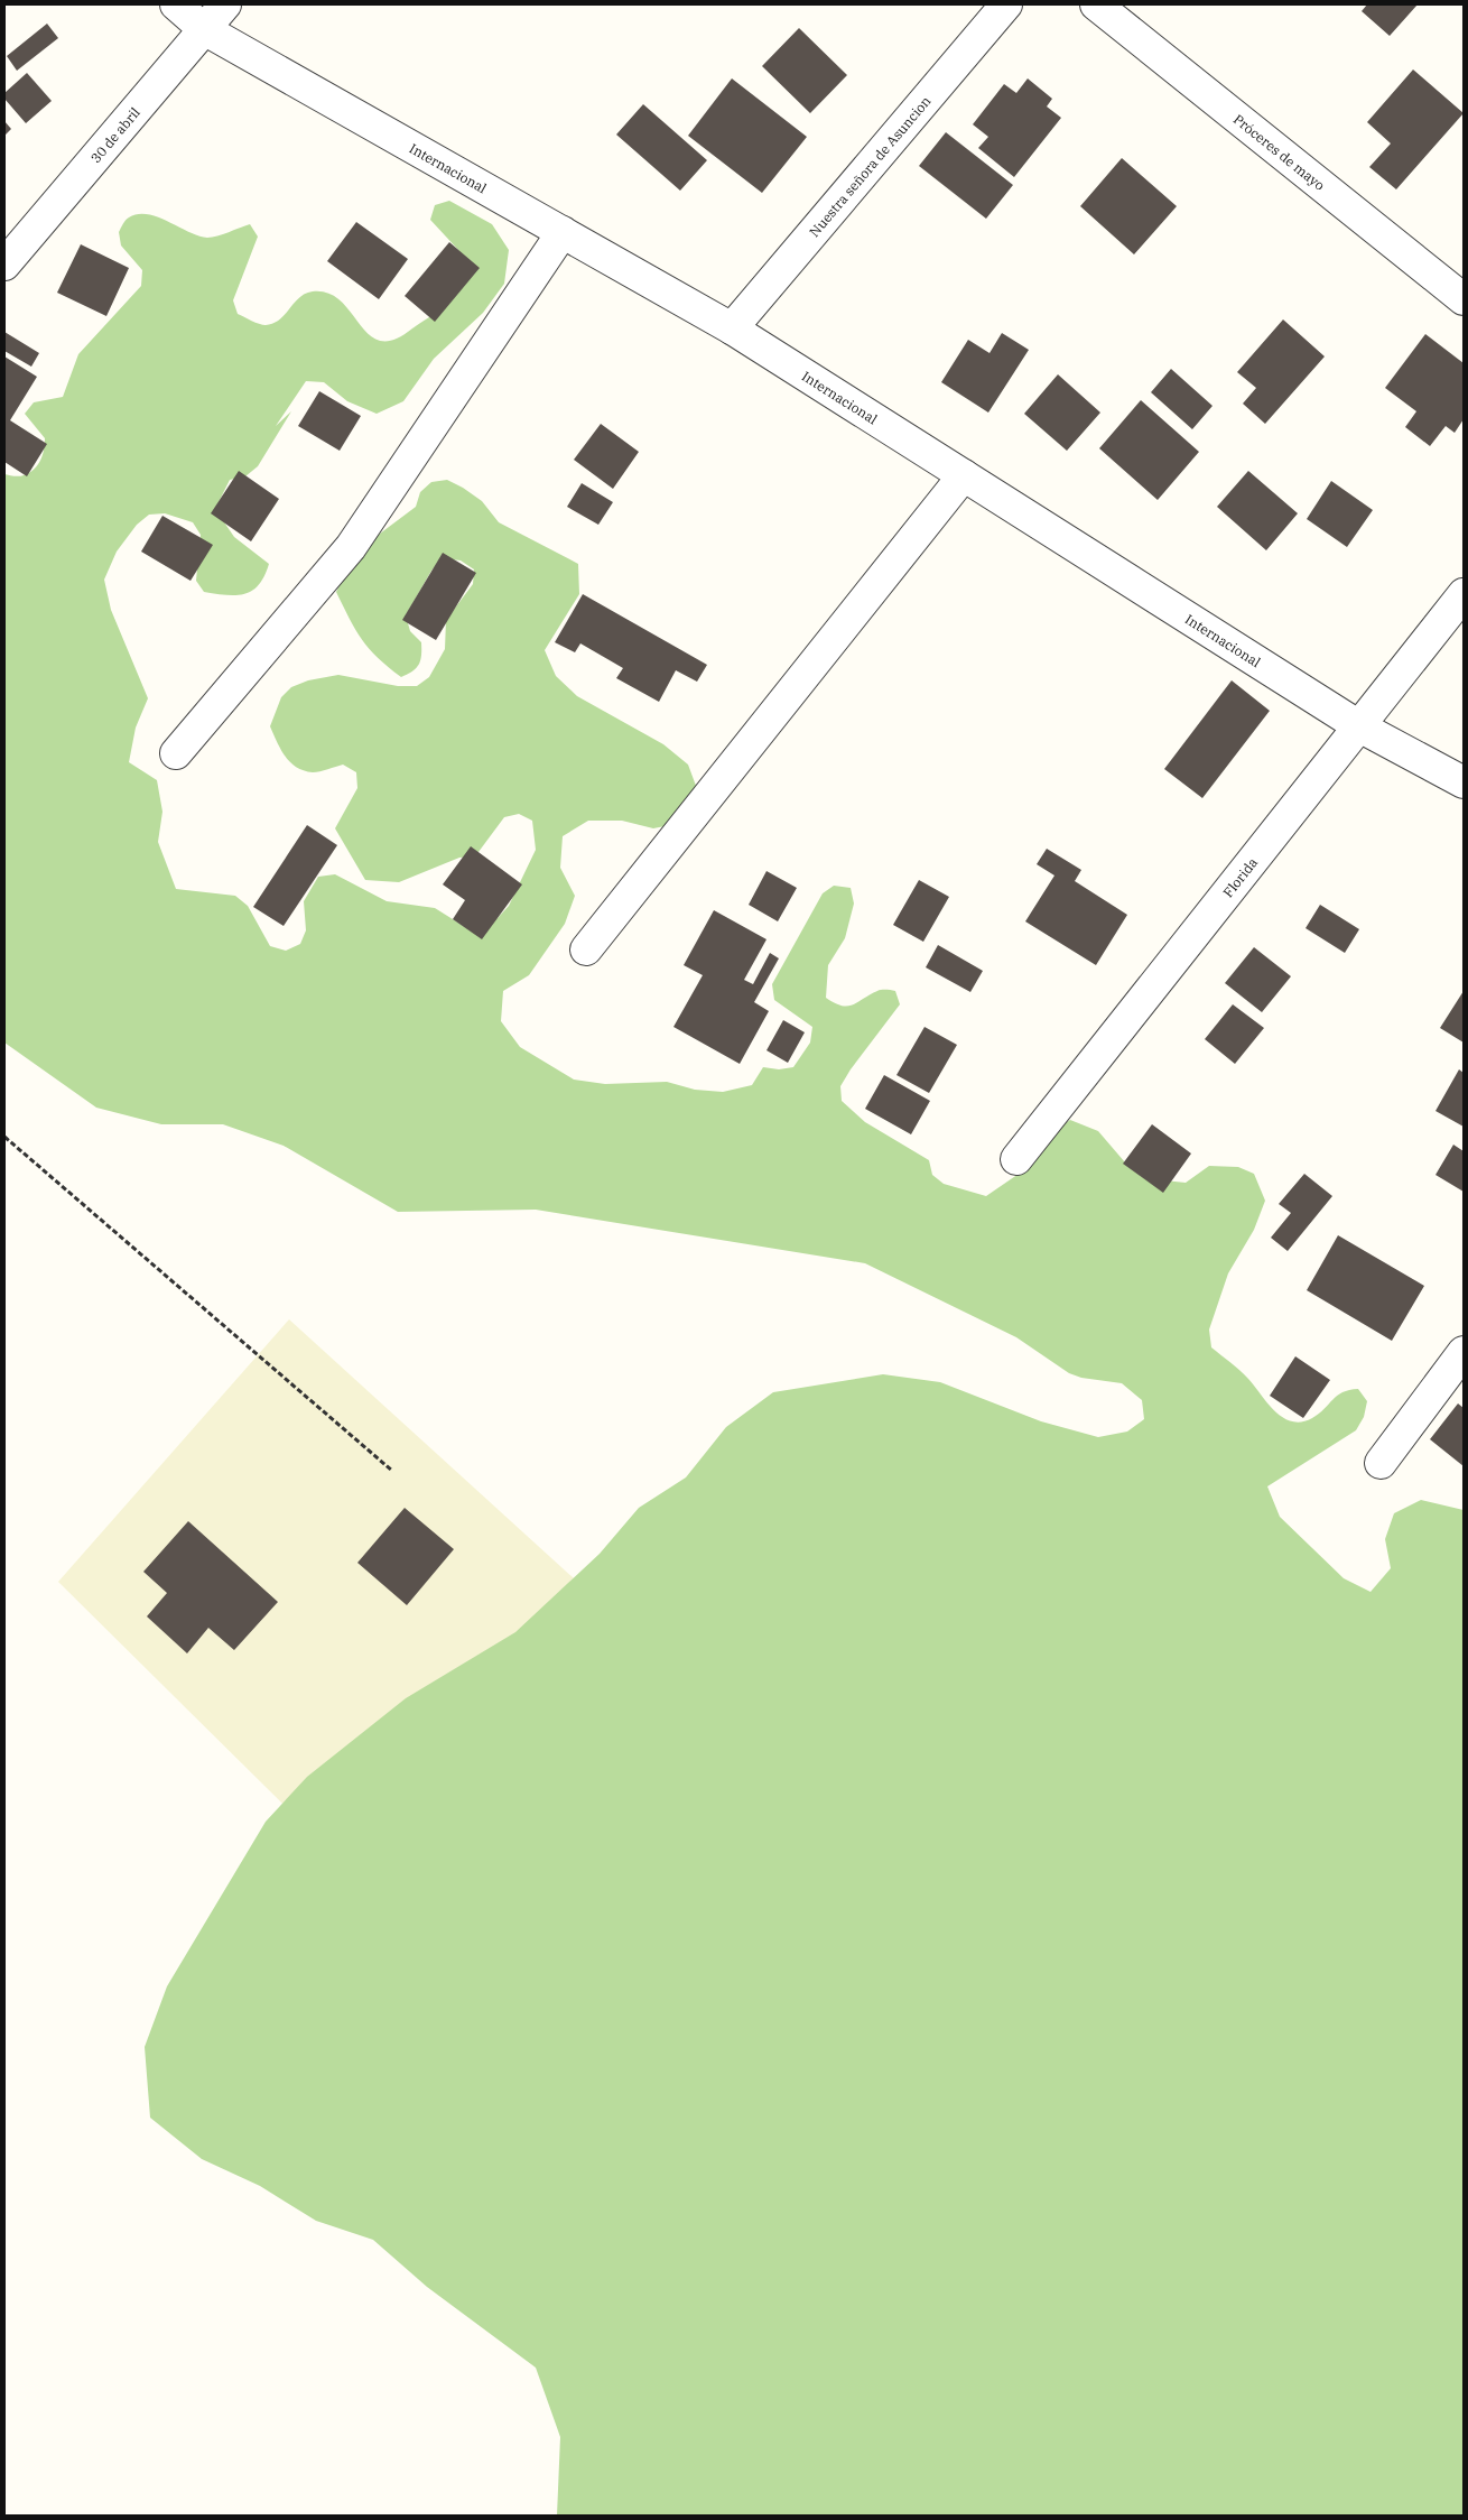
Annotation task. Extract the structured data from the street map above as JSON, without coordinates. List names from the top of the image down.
{
  "streets": {
    "street": [
      "30 de abril",
      "Próceres de mayo",
      "Nuestra señora de Asuncion",
      "Internacional",
      "Florida"
    ]
  },
  "crossings": [
    ["30 de abril", "Internacional"],
    ["Nuestra señora de Asuncion", "Internacional"],
    ["Internacional", "Florida"]
  ]
}
